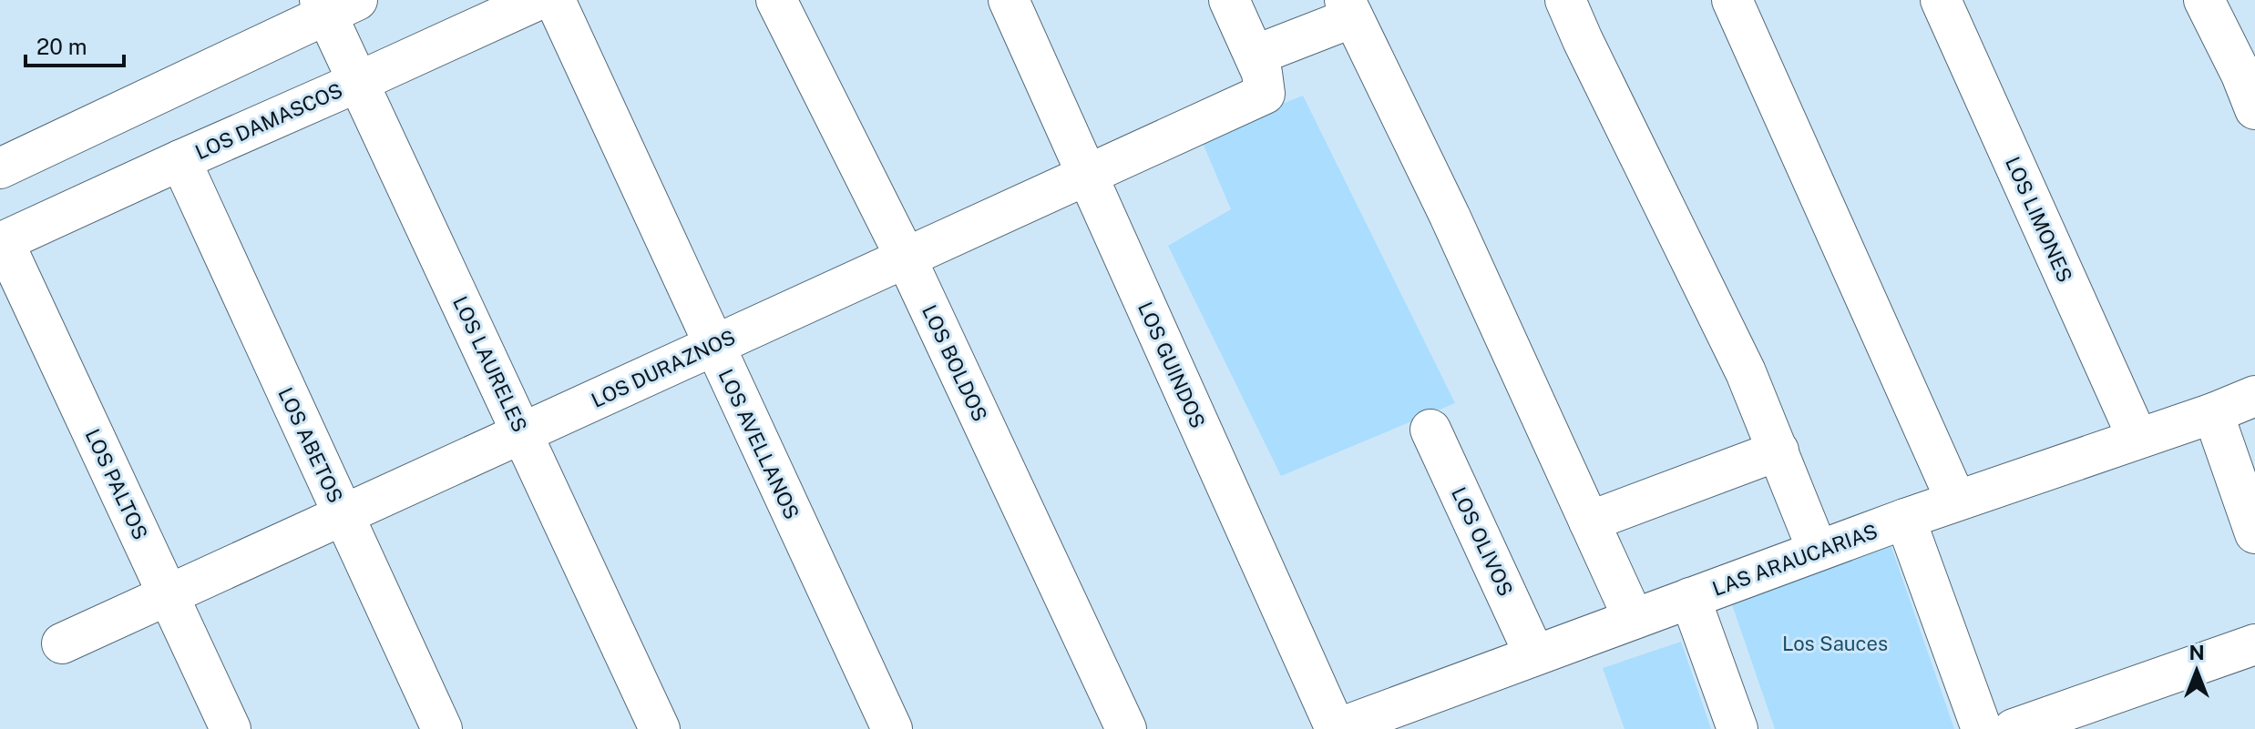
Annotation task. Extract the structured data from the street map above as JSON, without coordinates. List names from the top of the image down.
{
  "streets": {
    "street": [
      "LOS DAMASCOS",
      "LOS LIMONES",
      "LOS BOLDOS",
      "LOS LAURELES",
      "LOS GUINDOS",
      "LOS DURAZNOS",
      "LOS AVELLANOS",
      "LOS ABETOS",
      "LOS PALTOS",
      "LOS OLIVOS",
      "LAS ARAUCARIAS"
    ]
  },
  "crossings": [
    ["LOS DAMASCOS", "LOS LAURELES"],
    ["LOS DAMASCOS", "LOS ABETOS"],
    ["LOS DAMASCOS", "LOS PALTOS"],
    ["LOS LIMONES", "LAS ARAUCARIAS"],
    ["LOS BOLDOS", "LOS DURAZNOS"],
    ["LOS LAURELES", "LOS DURAZNOS"],
    ["LOS GUINDOS", "LOS DURAZNOS"],
    ["LOS GUINDOS", "LAS ARAUCARIAS"],
    ["LOS DURAZNOS", "LOS AVELLANOS"],
    ["LOS DURAZNOS", "LOS ABETOS"],
    ["LOS DURAZNOS", "LOS PALTOS"],
    ["LOS OLIVOS", "LAS ARAUCARIAS"]
  ],
  "parks": ["Los Sauces"],
  "scale_bar": "20 m",
  "north": "top"
}
